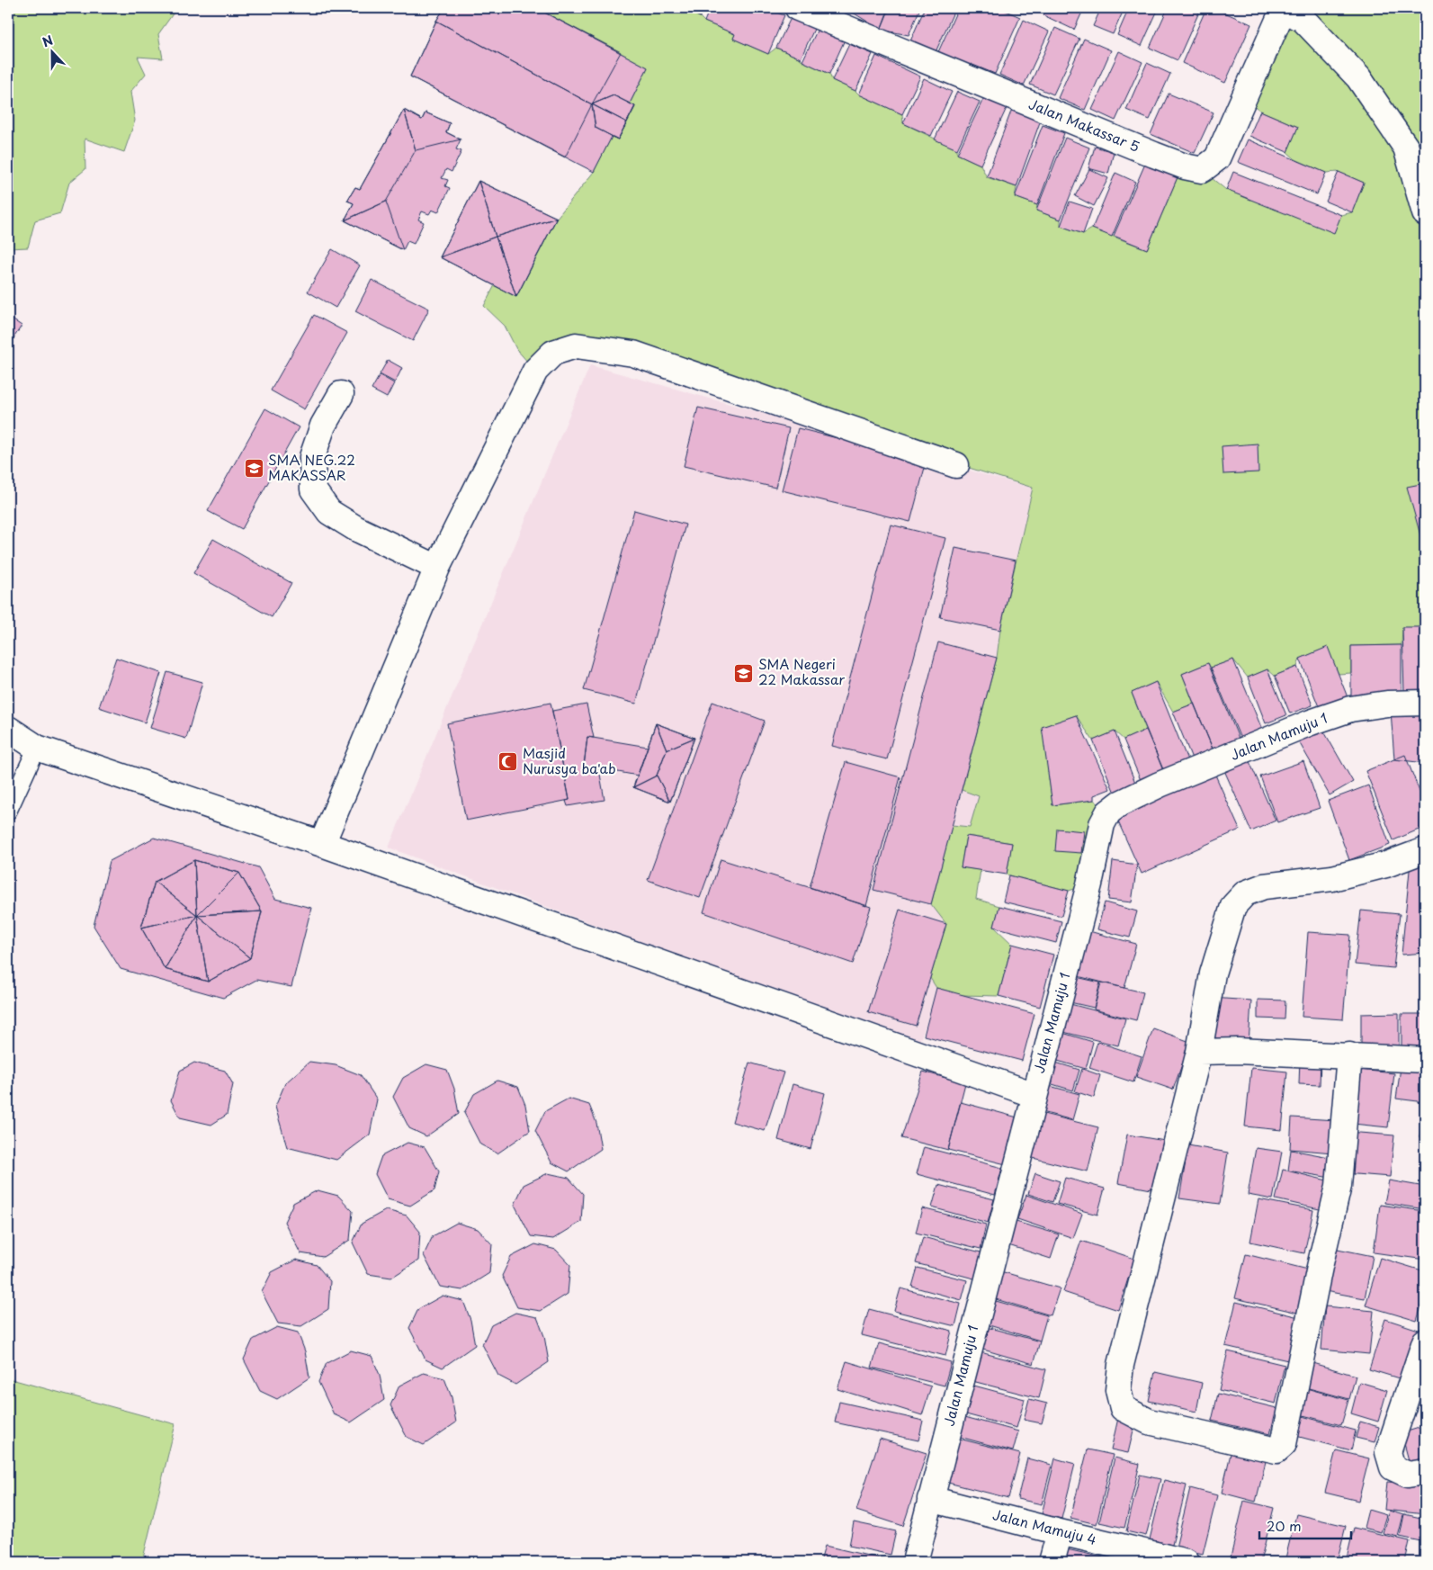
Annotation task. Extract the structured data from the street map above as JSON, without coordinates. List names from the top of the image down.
{
  "streets": {
    "street": ["Jalan Makassar 5", "Jalan Mamuju 1", "Jalan Mamuju 4"]
  },
  "crossings": [
    ["Jalan Mamuju 1", "Jalan Mamuju 4"]
  ],
  "places": {
    "school or university": ["SMA NEG.22 MAKASSAR", "SMA Negeri 22 Makassar"],
    "mosque": ["Masjid Nurusya ba'ab"]
  },
  "scale_bar": "20 m",
  "north": "top"
}
